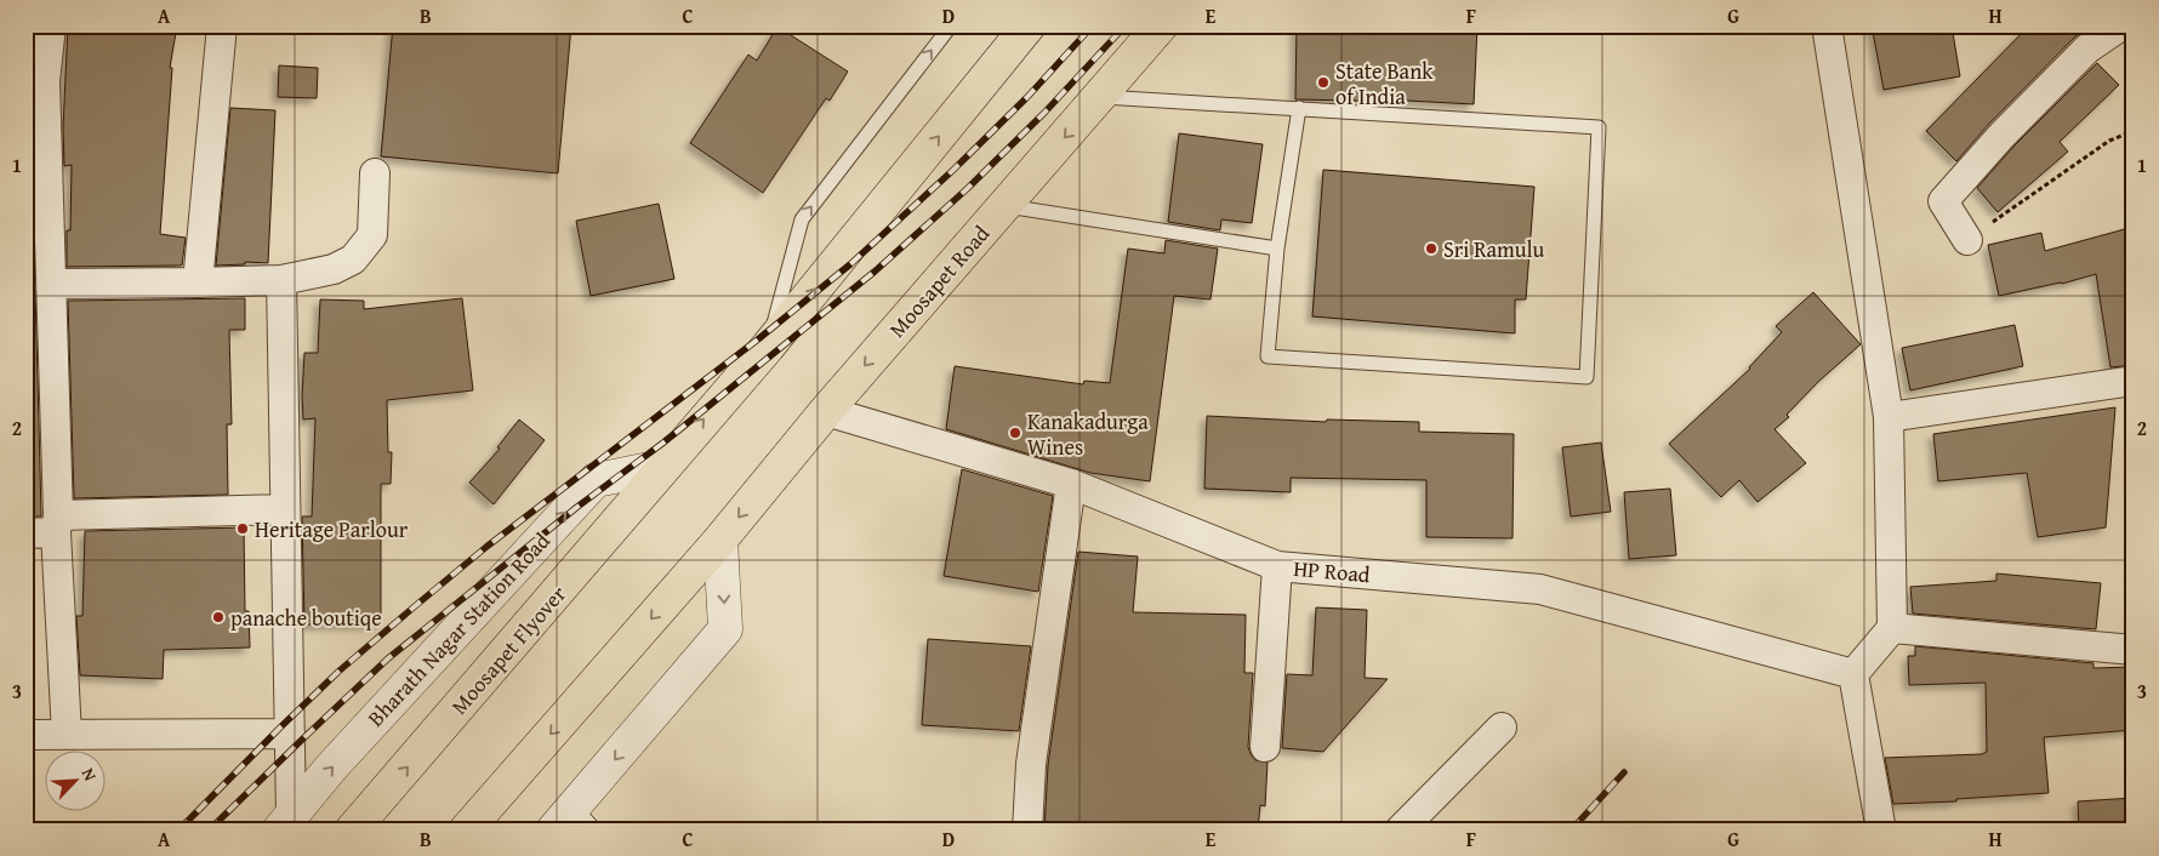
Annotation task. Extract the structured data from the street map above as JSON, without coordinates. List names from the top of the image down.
{
  "streets": {
    "highway": ["Moosapet Road", "Moosapet Flyover"],
    "street": ["HP Road", "Bharath Nagar Station Road"]
  },
  "crossings": [
    ["Moosapet Road", "HP Road"],
    ["Bharath Nagar Station Road", "Moosapet Flyover"]
  ],
  "places": [
    "State Bank of India",
    "Sri Ramulu",
    "Kanakadurga Wines",
    "Heritage Parlour",
    "panache boutiqe"
  ],
  "north": "top right",
  "grid": {
    "columns": [
      "A",
      "B",
      "C",
      "D",
      "E",
      "F",
      "G",
      "H"
    ],
    "rows": ["1", "2", "3"]
  }
}
